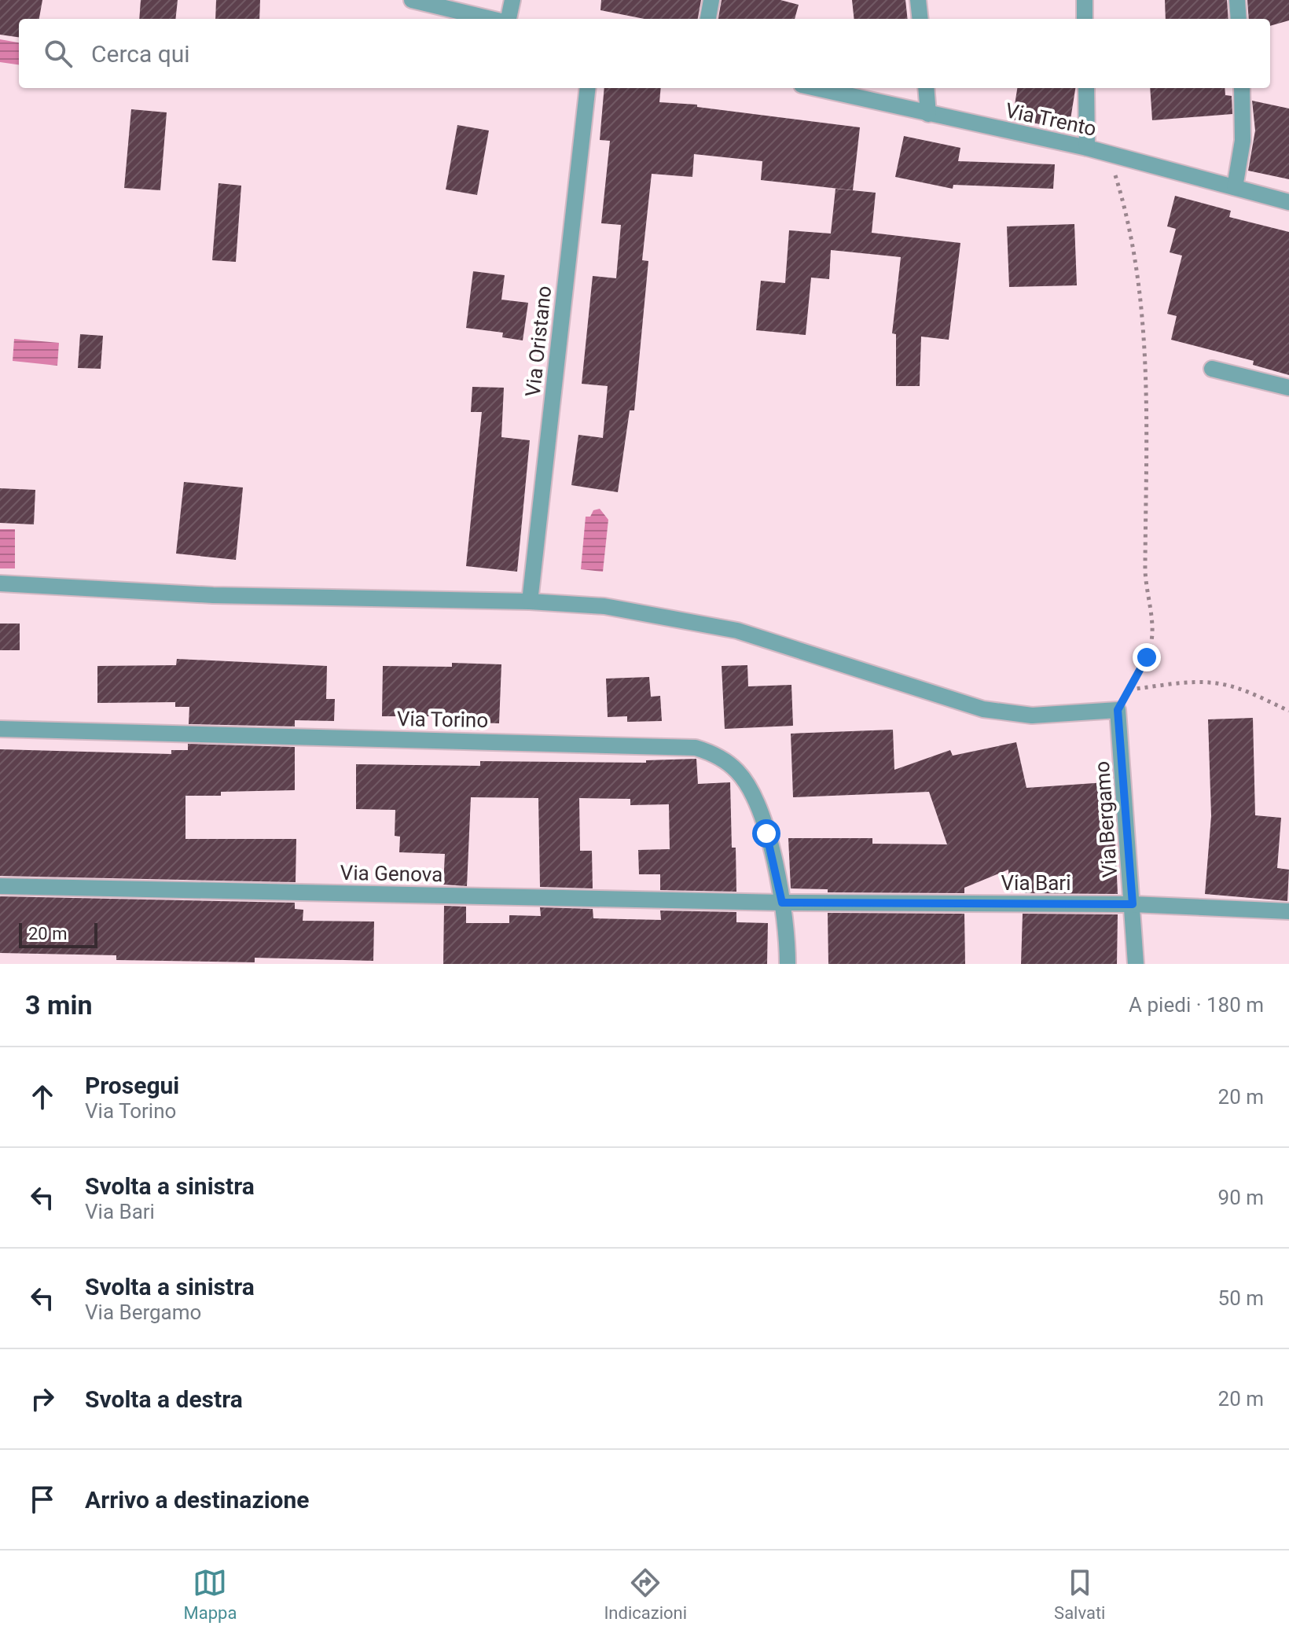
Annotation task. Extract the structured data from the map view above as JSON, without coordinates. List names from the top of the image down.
{
  "streets": {
    "street": [
      "Via Trento",
      "Via Oristano",
      "Via Torino",
      "Via Bergamo",
      "Via Genova",
      "Via Bari"
    ]
  },
  "crossings": [
    ["Via Torino", "Via Genova"],
    ["Via Torino", "Via Bari"],
    ["Via Bergamo", "Via Bari"],
    ["Via Genova", "Via Bari"]
  ],
  "scale_bar": "20 m",
  "page": {
    "search": "Cerca qui",
    "scale": "20 m",
    "heading": ["3 min", "A piedi · 180 m"],
    "list": [
      ["Prosegui", "Via Torino", "20 m"],
      ["Svolta a sinistra", "Via Bari", "90 m"],
      ["Svolta a sinistra", "Via Bergamo", "50 m"],
      ["Svolta a destra", "20 m"],
      "Arrivo a destinazione"
    ],
    "nav": ["Mappa", "Indicazioni", "Salvati"]
  }
}
